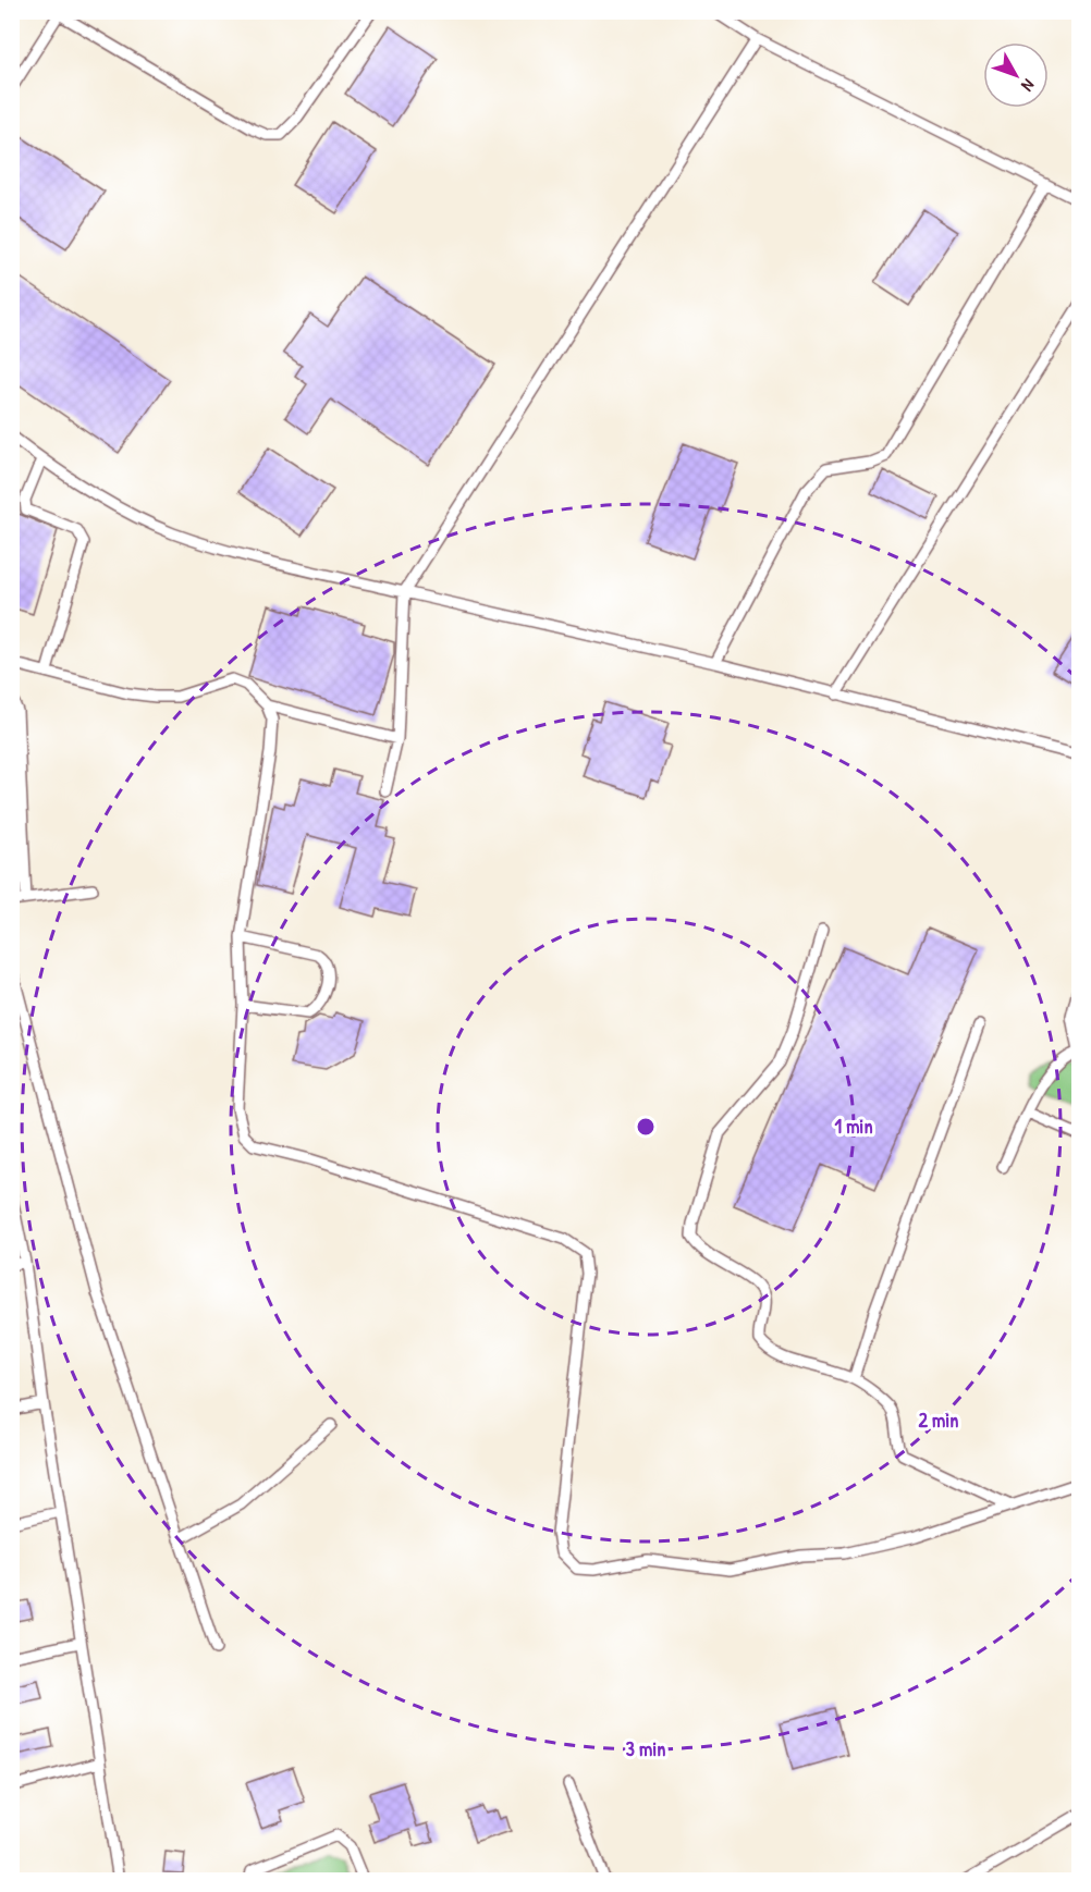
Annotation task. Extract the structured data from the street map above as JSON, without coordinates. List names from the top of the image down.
{
  "north": "bottom right",
  "rings": ["1 min", "2 min", "3 min"]
}
